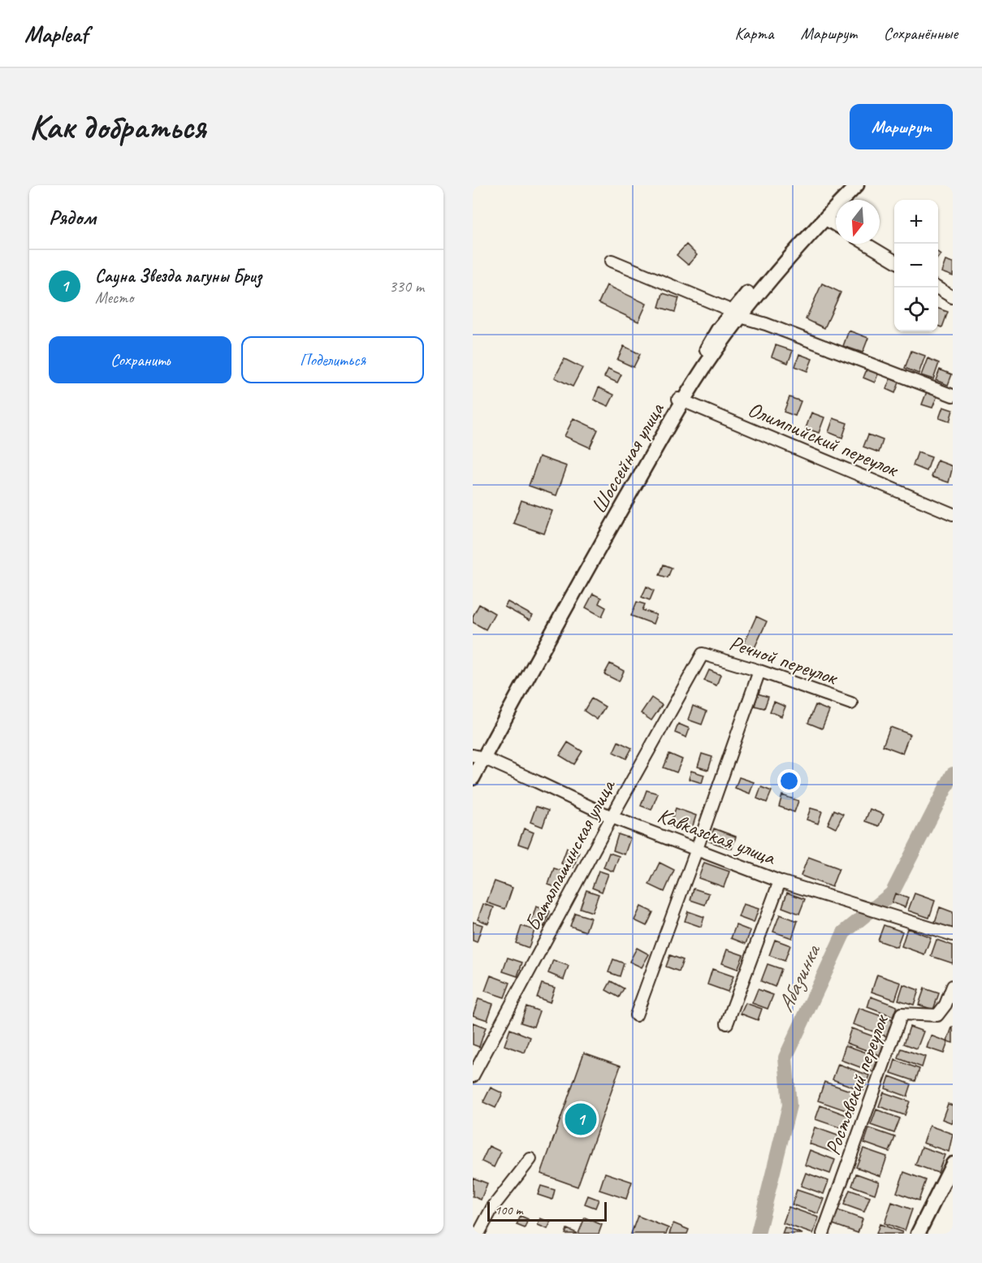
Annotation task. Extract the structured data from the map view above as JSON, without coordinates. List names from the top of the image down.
{
  "streets": {
    "main road": ["Шоссейная улица"],
    "street": [
      "Олимпийский переулок",
      "Речной переулок",
      "Кавказская улица",
      "Баталпашинская улица",
      "Ростовский переулок"
    ]
  },
  "crossings": [
    ["Олимпийский переулок", "Шоссейная улица"],
    ["Шоссейная улица", "Кавказская улица"],
    ["Речной переулок", "Баталпашинская улица"],
    ["Кавказская улица", "Баталпашинская улица"]
  ],
  "water": ["Абазинка"],
  "scale_bar": "100 m",
  "north": "bottom",
  "page": {
    "header": "Mapleaf",
    "nav": ["Карта", "Маршрут", "Сохранённые"],
    "buttons": [
      "Маршрут",
      ["Сохранить", "Поделиться"]
    ],
    "title": "Как добраться",
    "heading": "Рядом",
    "map_buttons": ["+", "−"],
    "list": [
      {
        "mark": "1",
        "name": "Сауна Звезда лагуны Бриз",
        "note": "Место",
        "value": "330 m"
      }
    ],
    "pins": "1",
    "scale": "100 m"
  }
}
